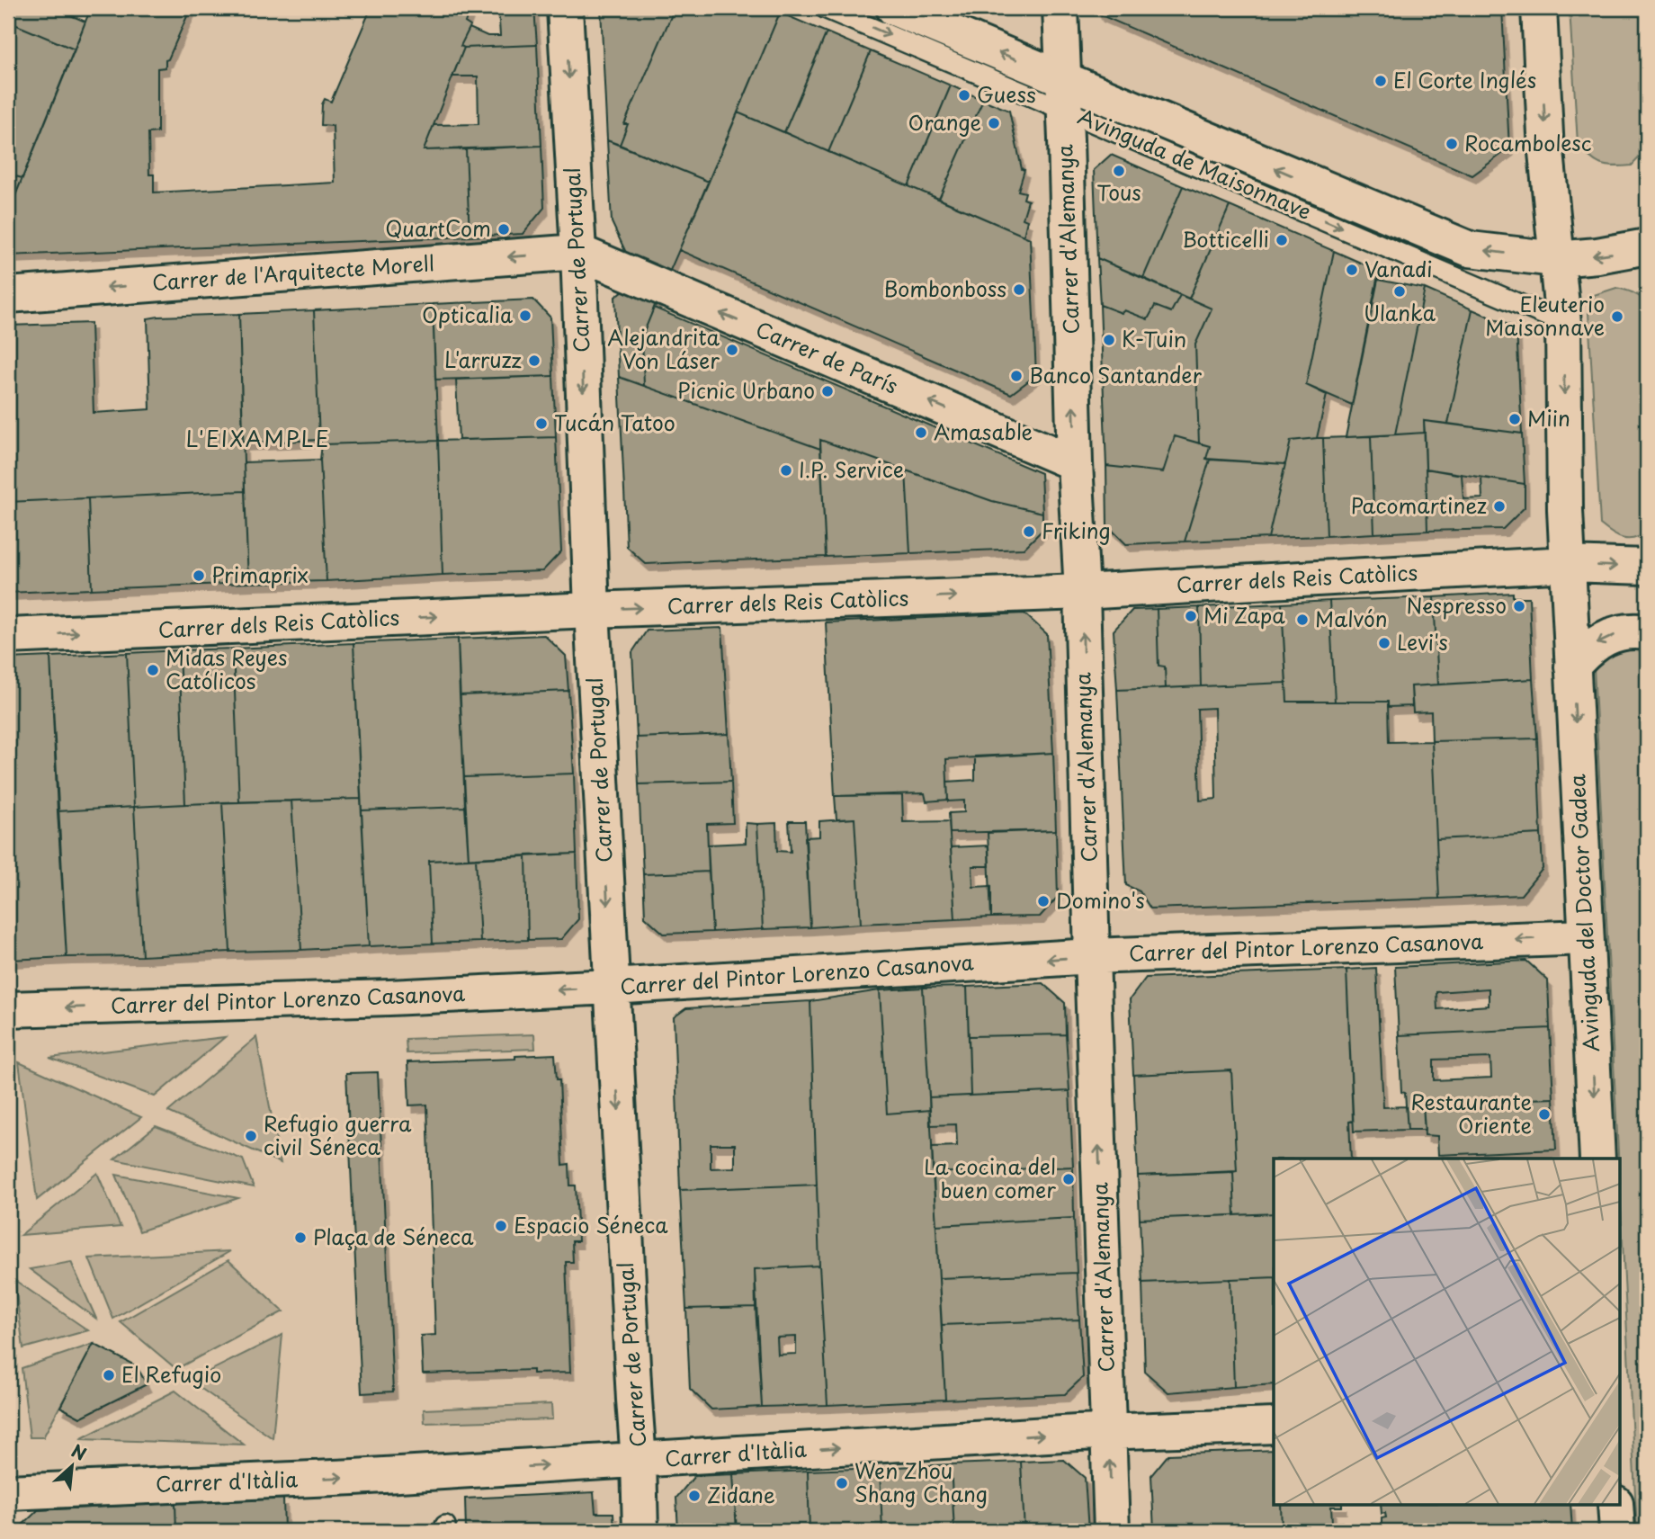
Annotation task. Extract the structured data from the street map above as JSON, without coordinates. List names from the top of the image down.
{
  "streets": {
    "street": [
      "Avinguda de Maisonnave",
      "Carrer d'Alemanya",
      "Carrer de Portugal",
      "Carrer de l'Arquitecte Morell",
      "Carrer de París",
      "Carrer dels Reis Catòlics",
      "Avinguda del Doctor Gadea",
      "Carrer del Pintor Lorenzo Casanova",
      "Carrer d'Itàlia"
    ]
  },
  "crossings": [
    ["Avinguda de Maisonnave", "Carrer d'Alemanya"],
    ["Avinguda de Maisonnave", "Avinguda del Doctor Gadea"],
    ["Carrer d'Alemanya", "Carrer de París"],
    ["Carrer d'Alemanya", "Carrer dels Reis Catòlics"],
    ["Carrer d'Alemanya", "Carrer del Pintor Lorenzo Casanova"],
    ["Carrer d'Alemanya", "Carrer d'Itàlia"],
    ["Carrer de Portugal", "Carrer de l'Arquitecte Morell"],
    ["Carrer de Portugal", "Carrer de París"],
    ["Carrer de Portugal", "Carrer dels Reis Catòlics"],
    ["Carrer de Portugal", "Carrer del Pintor Lorenzo Casanova"],
    ["Carrer de Portugal", "Carrer d'Itàlia"],
    ["Carrer de l'Arquitecte Morell", "Carrer de París"],
    ["Carrer dels Reis Catòlics", "Avinguda del Doctor Gadea"],
    ["Avinguda del Doctor Gadea", "Carrer del Pintor Lorenzo Casanova"]
  ],
  "one_way": [
    "Carrer d'Alemanya",
    "Carrer de Portugal",
    "Carrer de l'Arquitecte Morell",
    "Carrer de París",
    "Carrer dels Reis Catòlics",
    "Avinguda del Doctor Gadea",
    "Carrer del Pintor Lorenzo Casanova",
    "Carrer d'Itàlia"
  ],
  "districts": ["L'EIXAMPLE"],
  "places": [
    "El Corte Inglés",
    "Guess",
    "Orange",
    "Rocambolesc",
    "Tous",
    "QuartCom",
    "Botticelli",
    "Vanadi",
    "Bombonboss",
    "Ulanka",
    "Opticalia",
    "Eleuterio Maisonnave",
    "K-Tuin",
    "Alejandrita Von Láser",
    "L'arruzz",
    "Banco Santander",
    "Picnic Urbano",
    "Miin",
    "Tucán Tatoo",
    "Amasable",
    "I.P. Service",
    "Pacomartinez",
    "Friking",
    "Primaprix",
    "Nespresso",
    "Mi Zapa",
    "Malvón",
    "Levi's",
    "Midas Reyes Católicos",
    "Domino's",
    "Restaurante Oriente",
    "Refugio guerra civil Séneca",
    "La cocina del buen comer",
    "Espacio Séneca",
    "Plaça de Séneca",
    "El Refugio",
    "Wen Zhou Shang Chang",
    "Zidane"
  ],
  "north": "top right"
}
